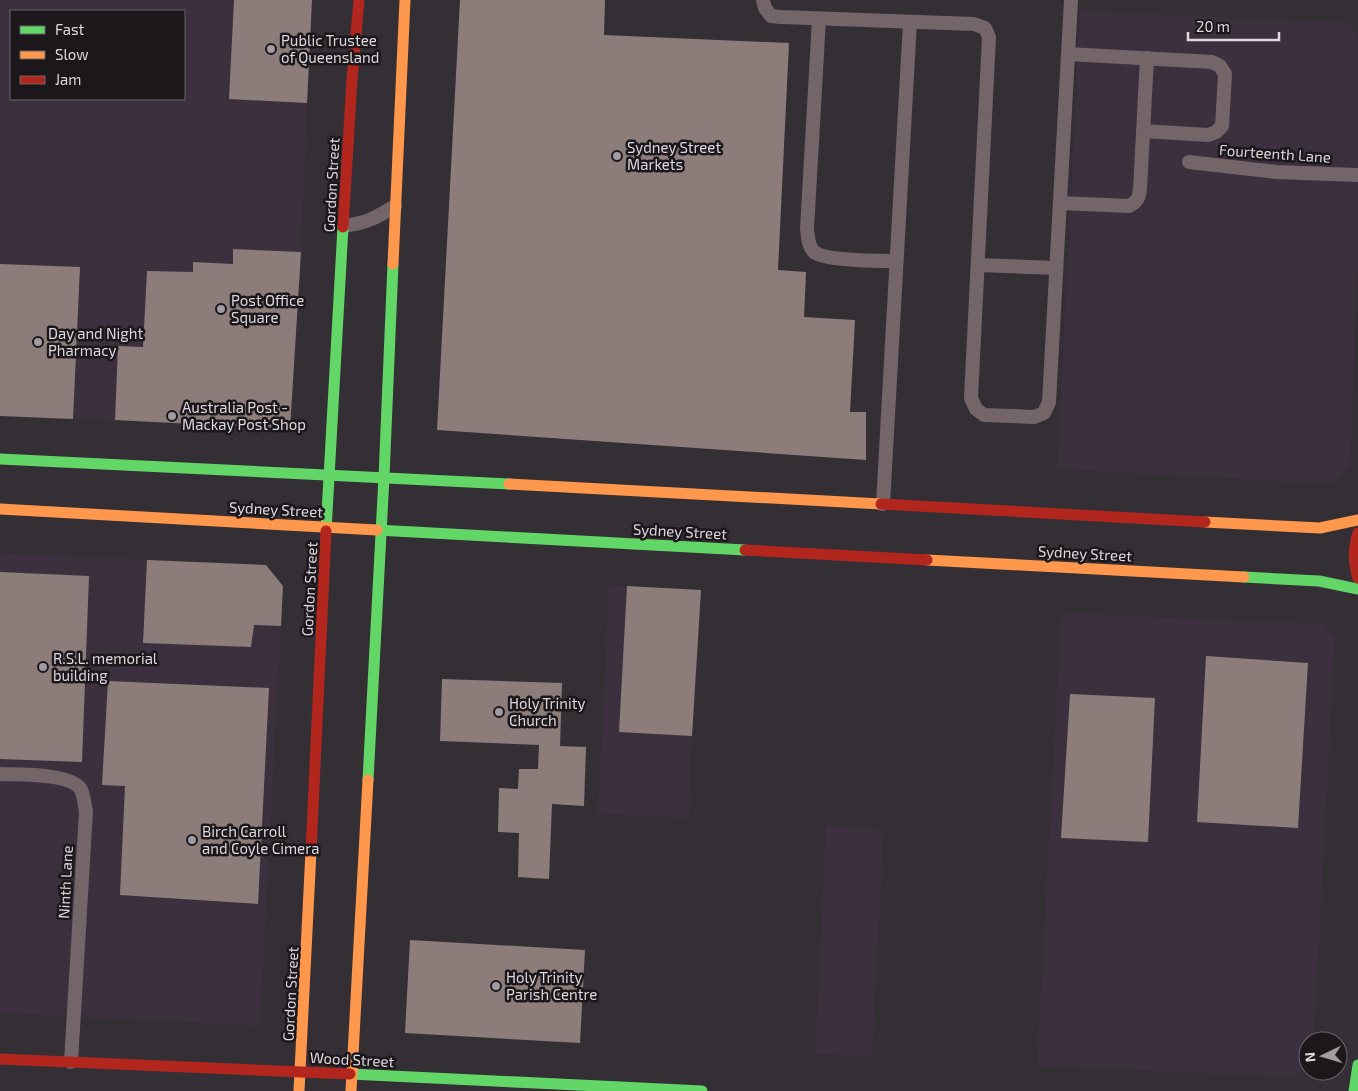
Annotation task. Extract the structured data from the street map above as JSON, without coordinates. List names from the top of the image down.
{
  "streets": {
    "main road": ["Gordon Street", "Sydney Street", "Wood Street"],
    "lane": ["Fourteenth Lane", "Ninth Lane"]
  },
  "crossings": [
    ["Gordon Street", "Sydney Street"],
    ["Gordon Street", "Wood Street"],
    ["Ninth Lane", "Wood Street"]
  ],
  "places": [
    "Public Trustee of Queensland",
    "Sydney Street Markets",
    "Post Office Square",
    "Day and Night Pharmacy",
    "Australia Post - Mackay Post Shop",
    "R.S.L. memorial building",
    "Holy Trinity Church",
    "Birch Carroll and Coyle Cimera",
    "Holy Trinity Parish Centre"
  ],
  "legend": ["Fast", "Slow", "Jam"],
  "scale_bar": "20 m",
  "north": "left"
}
